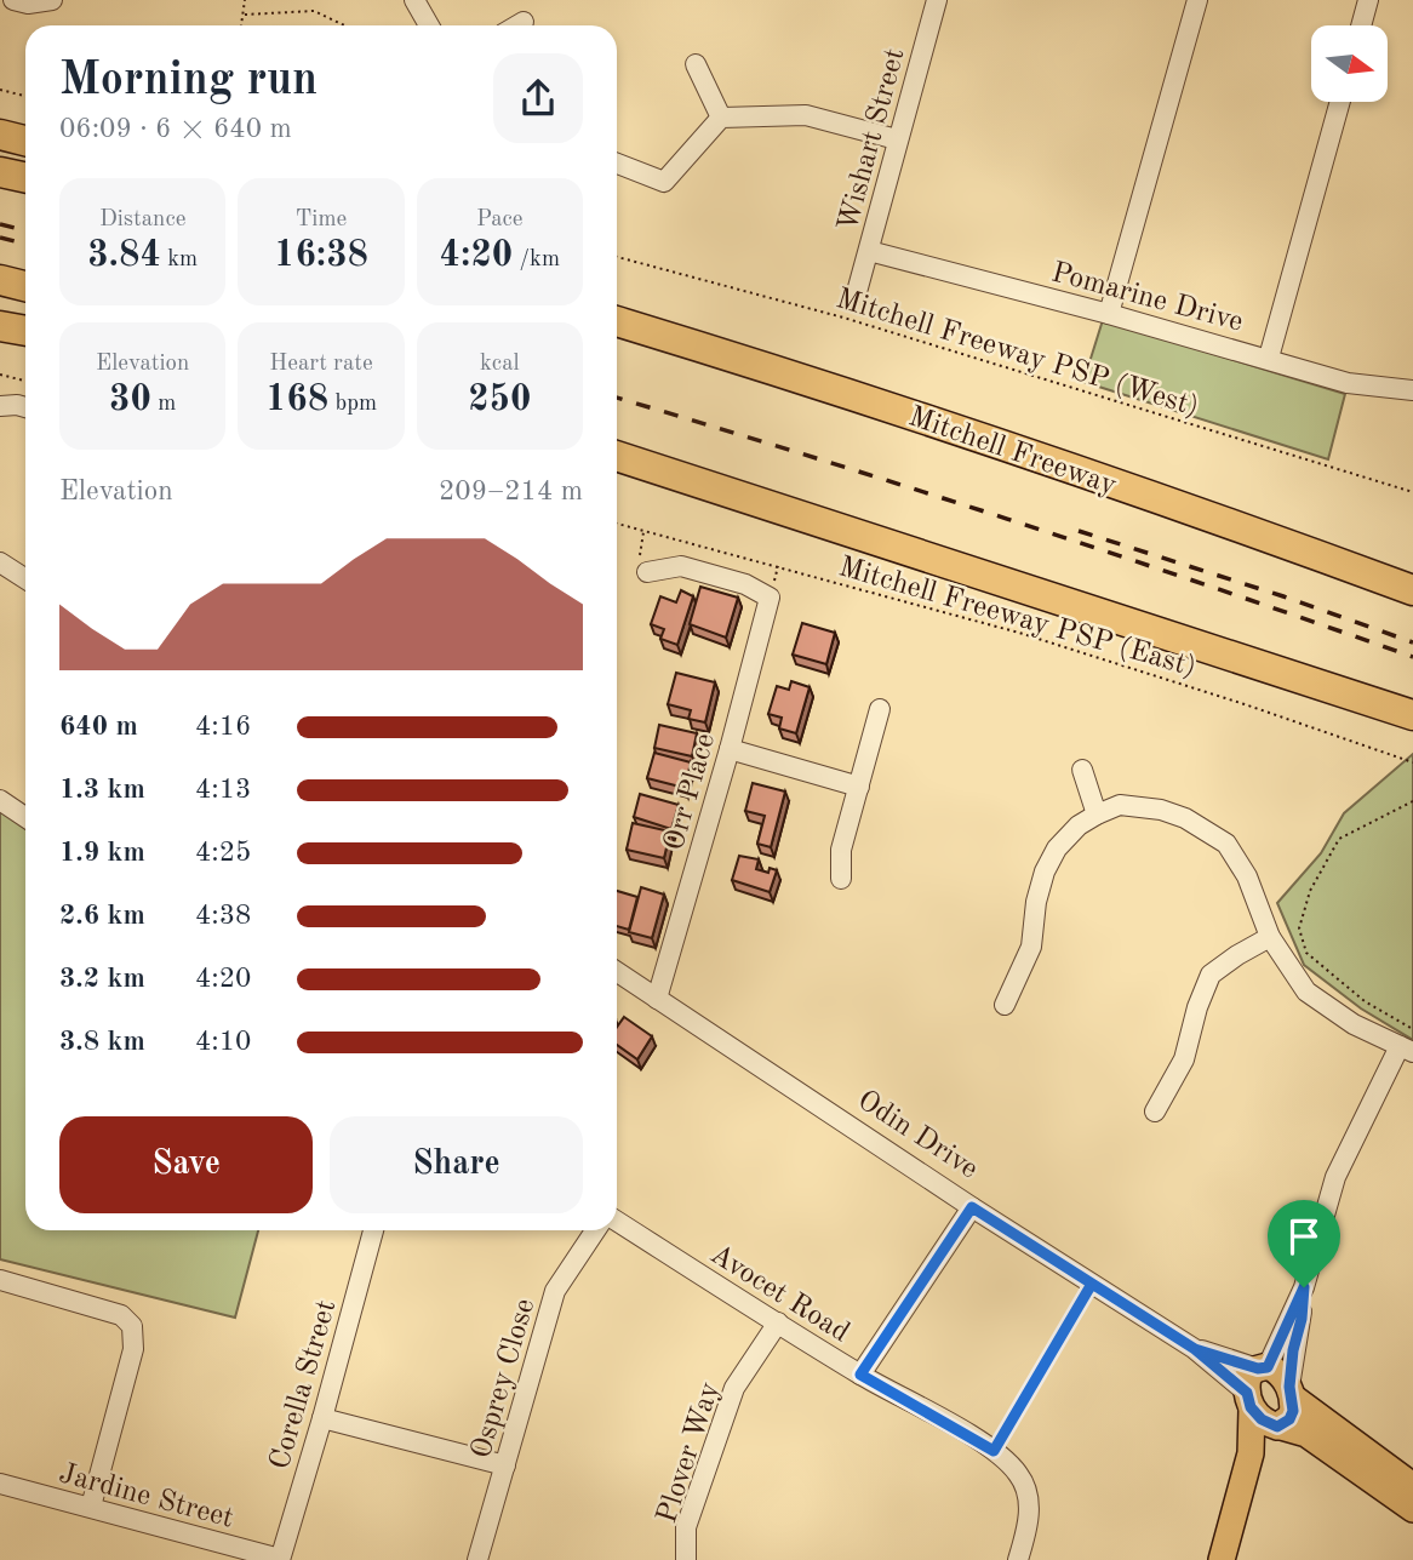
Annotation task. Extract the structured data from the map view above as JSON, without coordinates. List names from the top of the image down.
{
  "streets": {
    "highway": ["Mitchell Freeway"],
    "main road": ["Odin Drive"],
    "street": [
      "Wishart Street",
      "Pomarine Drive",
      "Orr Place",
      "Avocet Road",
      "Osprey Close",
      "Corella Street",
      "Plover Way",
      "Jardine Street"
    ],
    "path": ["Mitchell Freeway PSP (West)", "Mitchell Freeway PSP (East)"]
  },
  "crossings": [
    ["Wishart Street", "Pomarine Drive"],
    ["Orr Place", "Odin Drive"],
    ["Avocet Road", "Plover Way"],
    ["Corella Street", "Jardine Street"]
  ],
  "north": "right",
  "page": {
    "heading": ["Morning run", "06:09 · 6 × 640 m"],
    "stats": [
      ["Distance", "3.84 km"],
      ["Time", "16:38"],
      ["Pace", "4:20 /km"],
      ["Elevation", "30 m"],
      ["Heart rate", "168 bpm"],
      ["kcal", "250"]
    ],
    "chart": ["Elevation", "209–214 m"],
    "list": [
      {
        "name": "640 m",
        "note": "4:16"
      },
      {
        "name": "1.3 km",
        "note": "4:13"
      },
      {
        "name": "1.9 km",
        "note": "4:25"
      },
      {
        "name": "2.6 km",
        "note": "4:38"
      },
      {
        "name": "3.2 km",
        "note": "4:20"
      },
      {
        "name": "3.8 km",
        "note": "4:10"
      }
    ],
    "buttons": ["Save", "Share"]
  }
}
